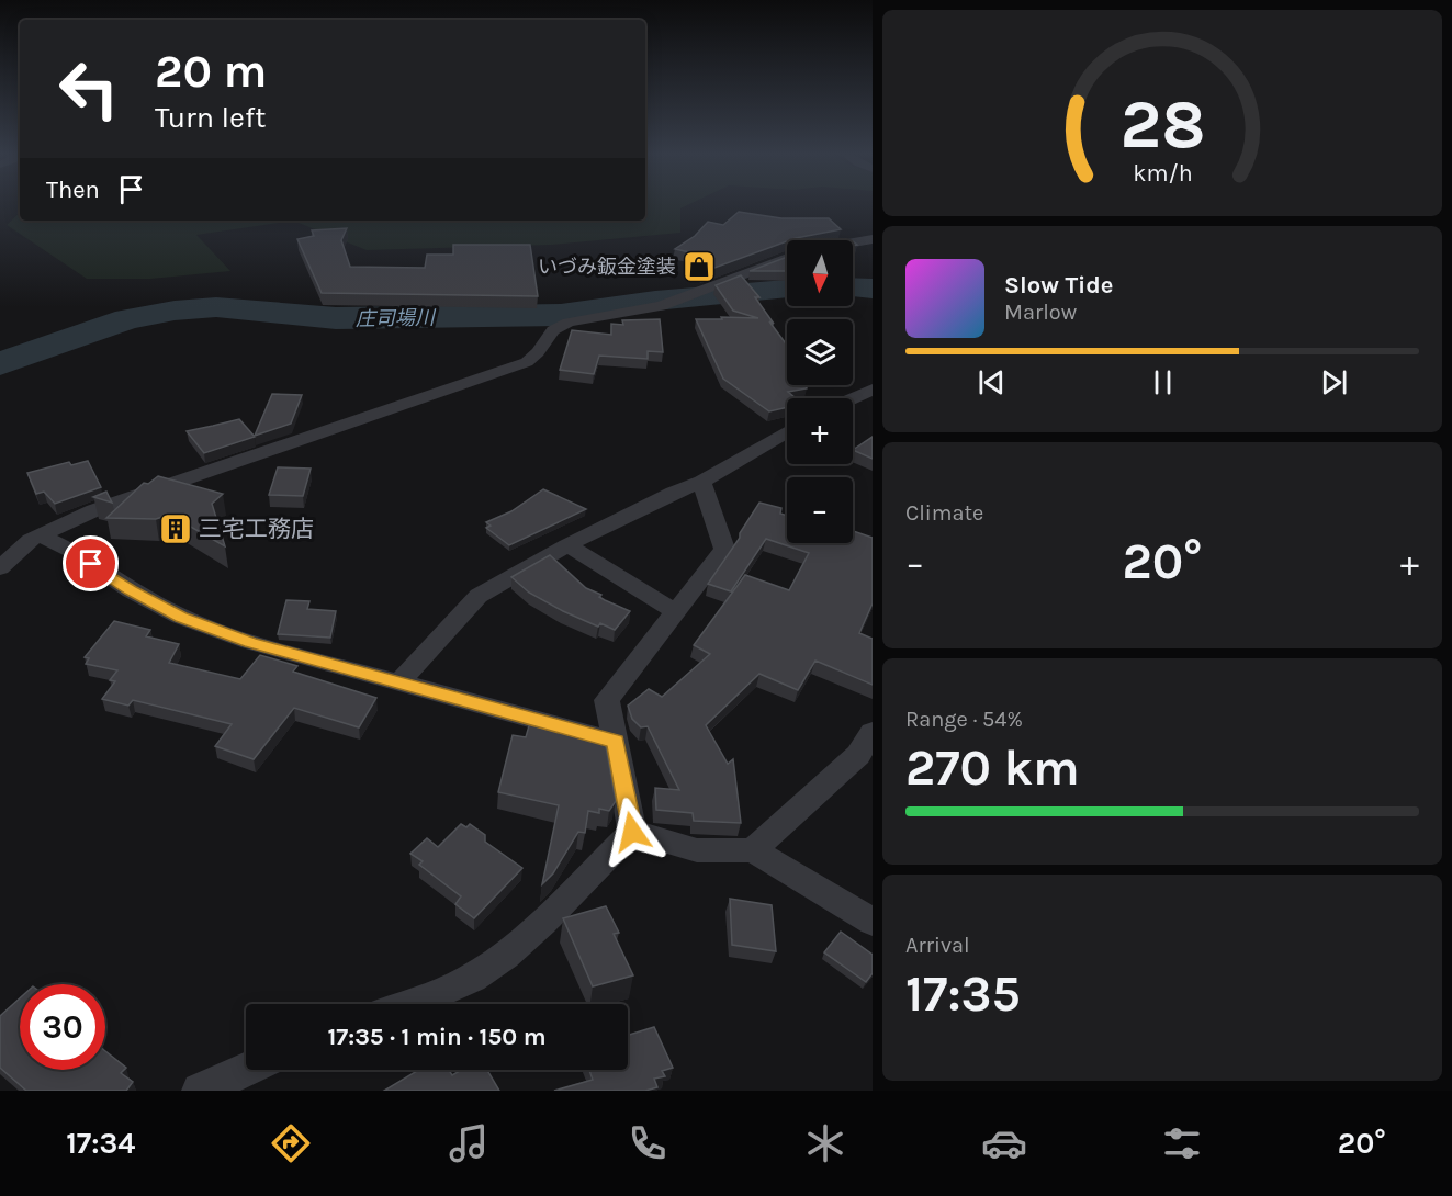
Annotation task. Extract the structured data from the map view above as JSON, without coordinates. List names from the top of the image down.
{
  "water": ["庄司場川"],
  "places": {
    "shop": ["いづみ鈑金塗装"],
    "building": ["三宅工務店"]
  },
  "north": "bottom",
  "page": {
    "turn": ["20 m", "Turn left"],
    "then": "Then",
    "map_buttons": ["+", "−"],
    "song": ["Slow Tide", "Marlow"],
    "tile": [
      "Climate",
      ["Range · 54%", "270 km"],
      ["Arrival", "17:35"]
    ],
    "heat": ["−", "20°", "+"],
    "limit": "30",
    "trip": "17:35 · 1 min · 150 m",
    "tabs": ["17:34", "20°"],
    "gauge": ["28", "km/h"]
  }
}
